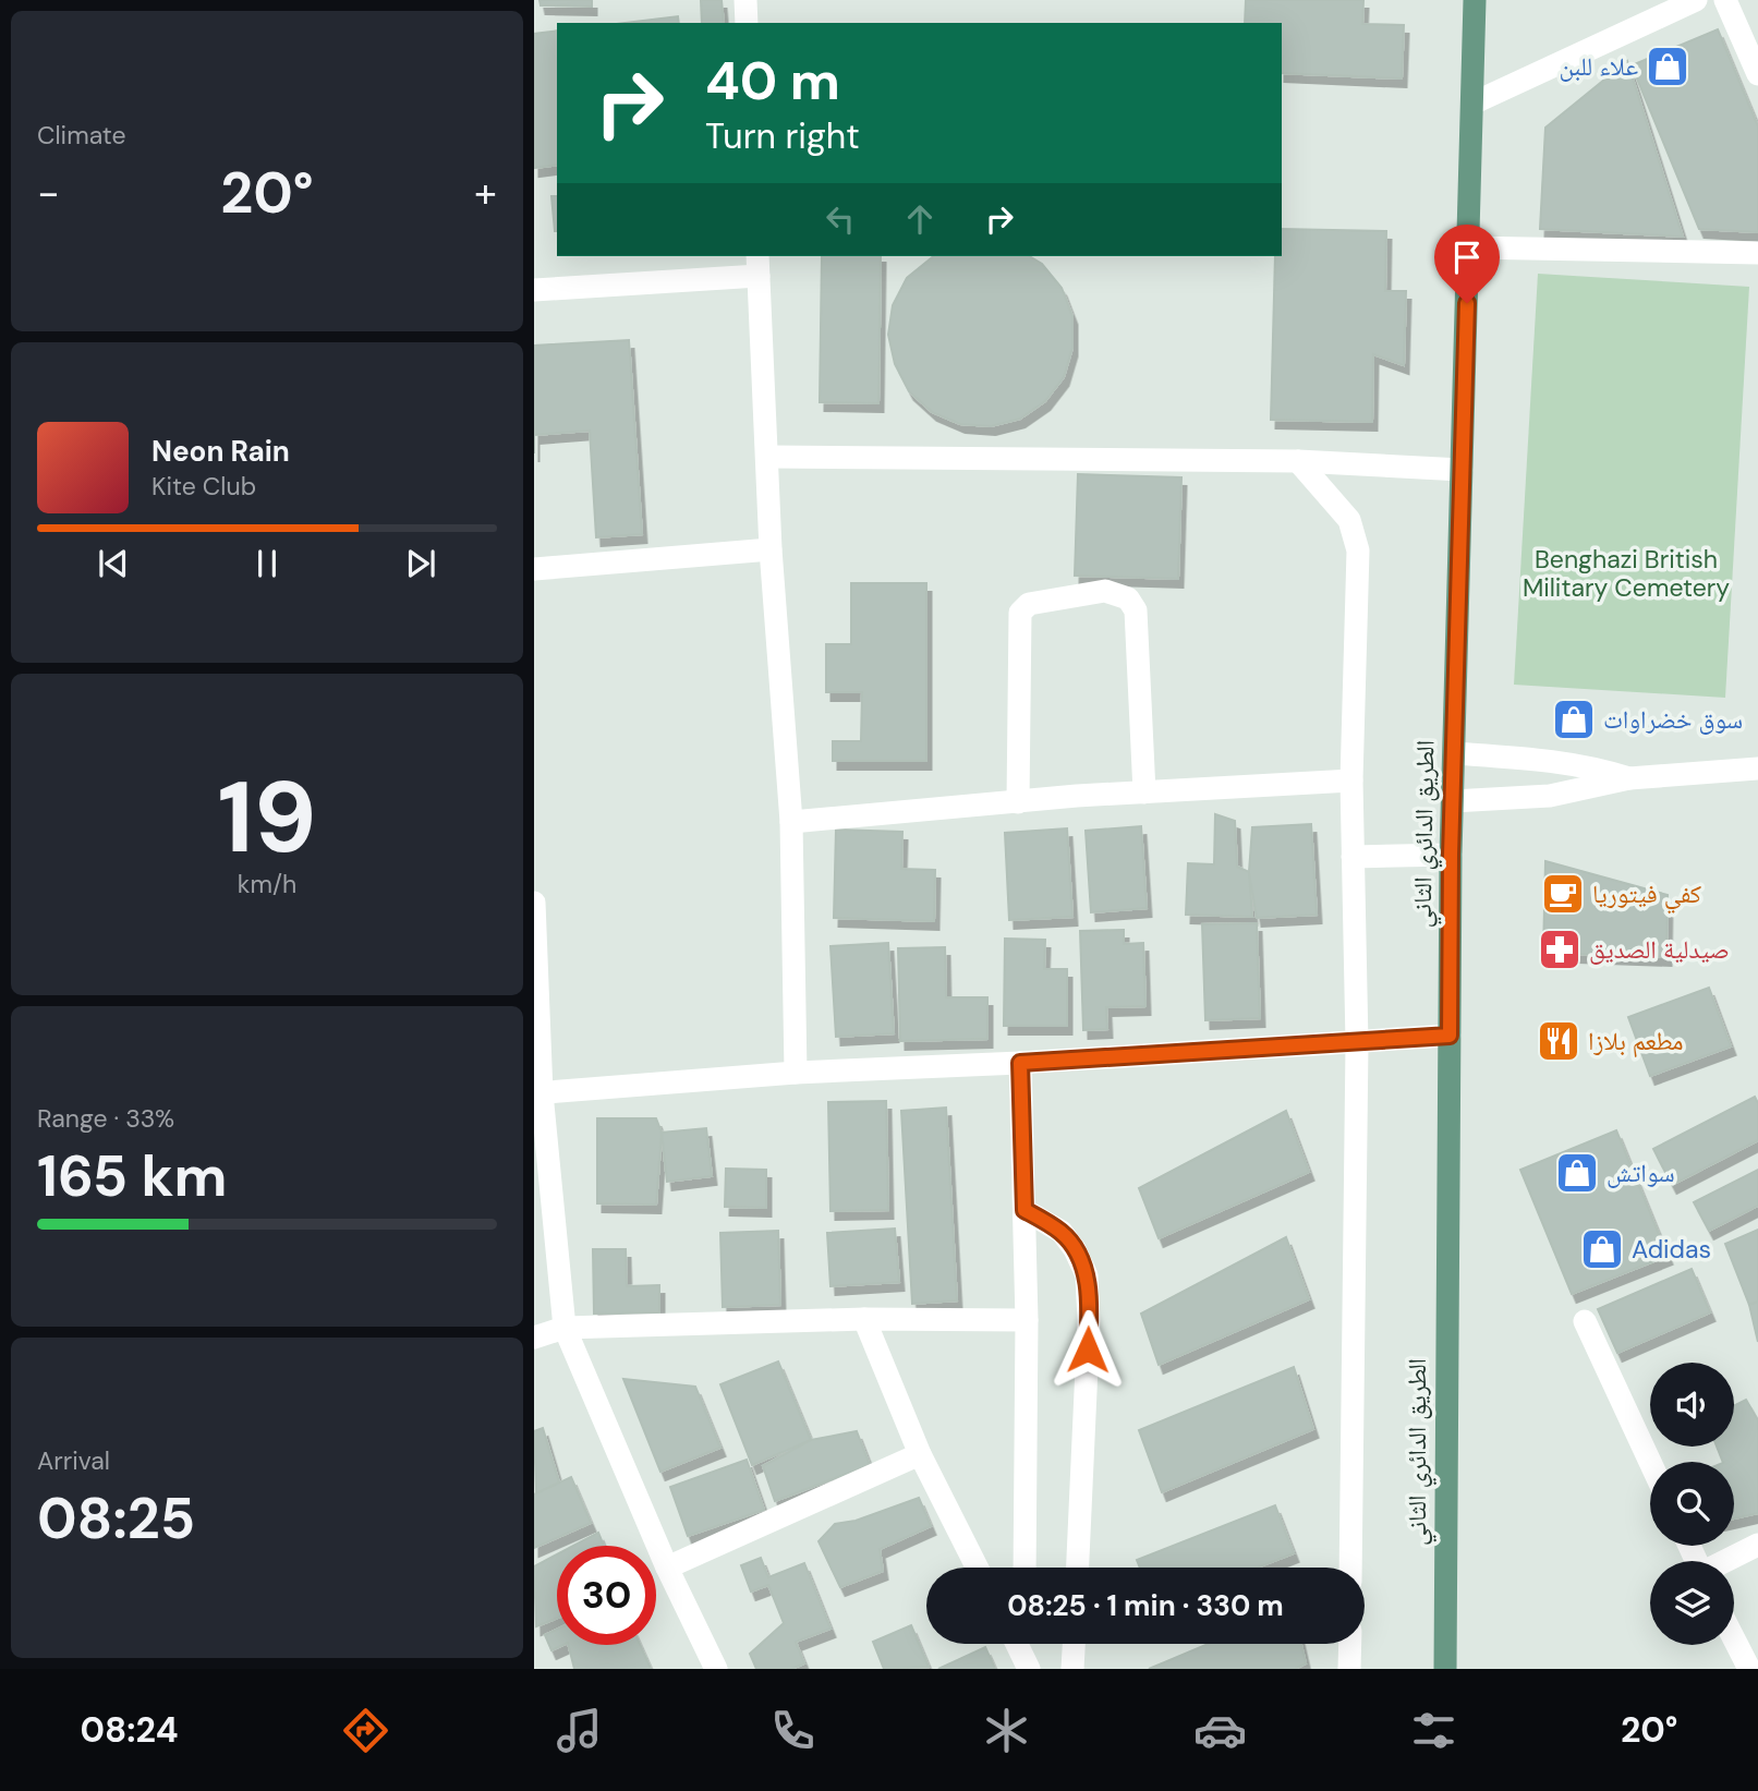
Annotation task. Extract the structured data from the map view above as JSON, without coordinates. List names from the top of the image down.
{
  "streets": {
    "main road": ["الطريق الدائري الثاني"]
  },
  "parks": ["Benghazi British Military Cemetery"],
  "places": {
    "shop": [
      "علاء للبن",
      "سوق خضراوات",
      "سواتش",
      "Adidas"
    ],
    "cafe": ["كفي فيتوريا"],
    "pharmacy": ["صيدلية الصديق"],
    "restaurant": ["مطعم بلازا"]
  },
  "page": {
    "tile": [
      "Climate",
      ["19", "km/h"],
      ["Range · 33%", "165 km"],
      ["Arrival", "08:25"]
    ],
    "turn": ["40 m", "Turn right"],
    "heat": ["−", "20°", "+"],
    "song": ["Neon Rain", "Kite Club"],
    "limit": "30",
    "trip": "08:25 · 1 min · 330 m",
    "tabs": ["08:24", "20°"]
  }
}
